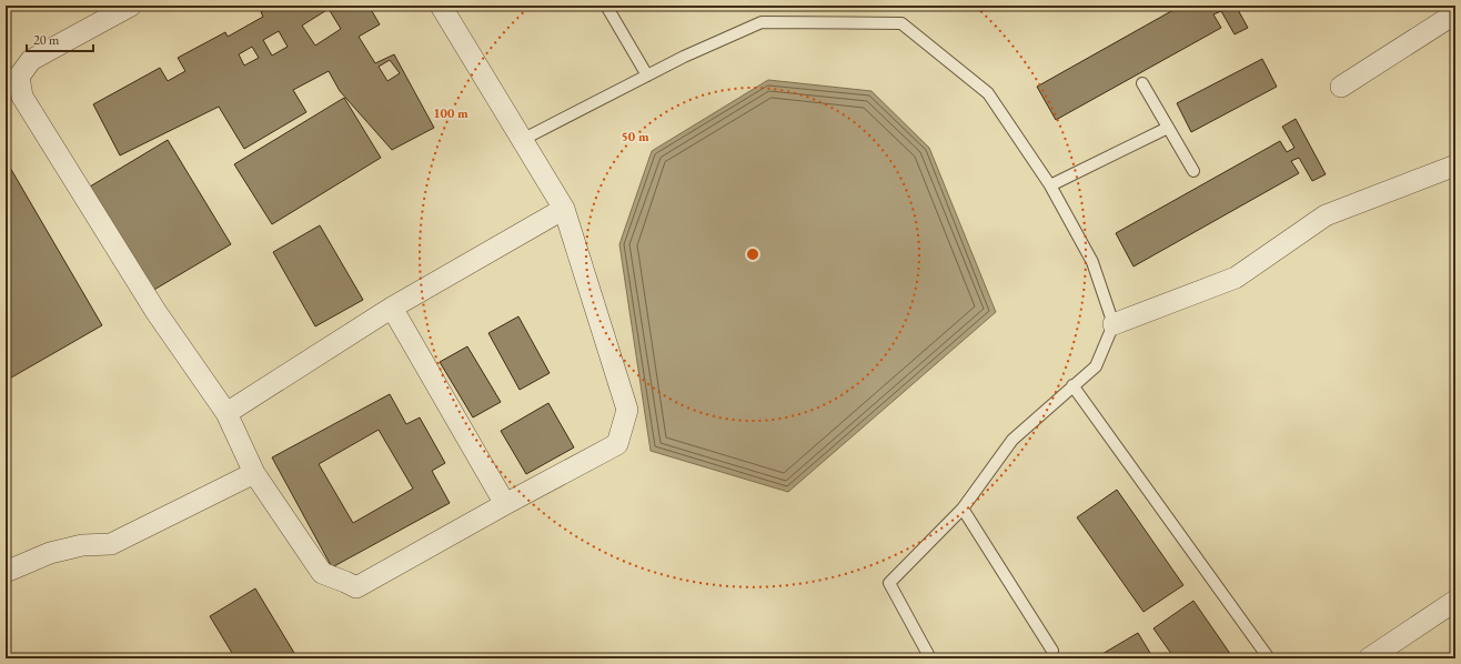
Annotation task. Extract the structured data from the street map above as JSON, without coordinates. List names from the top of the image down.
{
  "scale_bar": "20 m",
  "rings": ["100 m", "50 m"]
}
